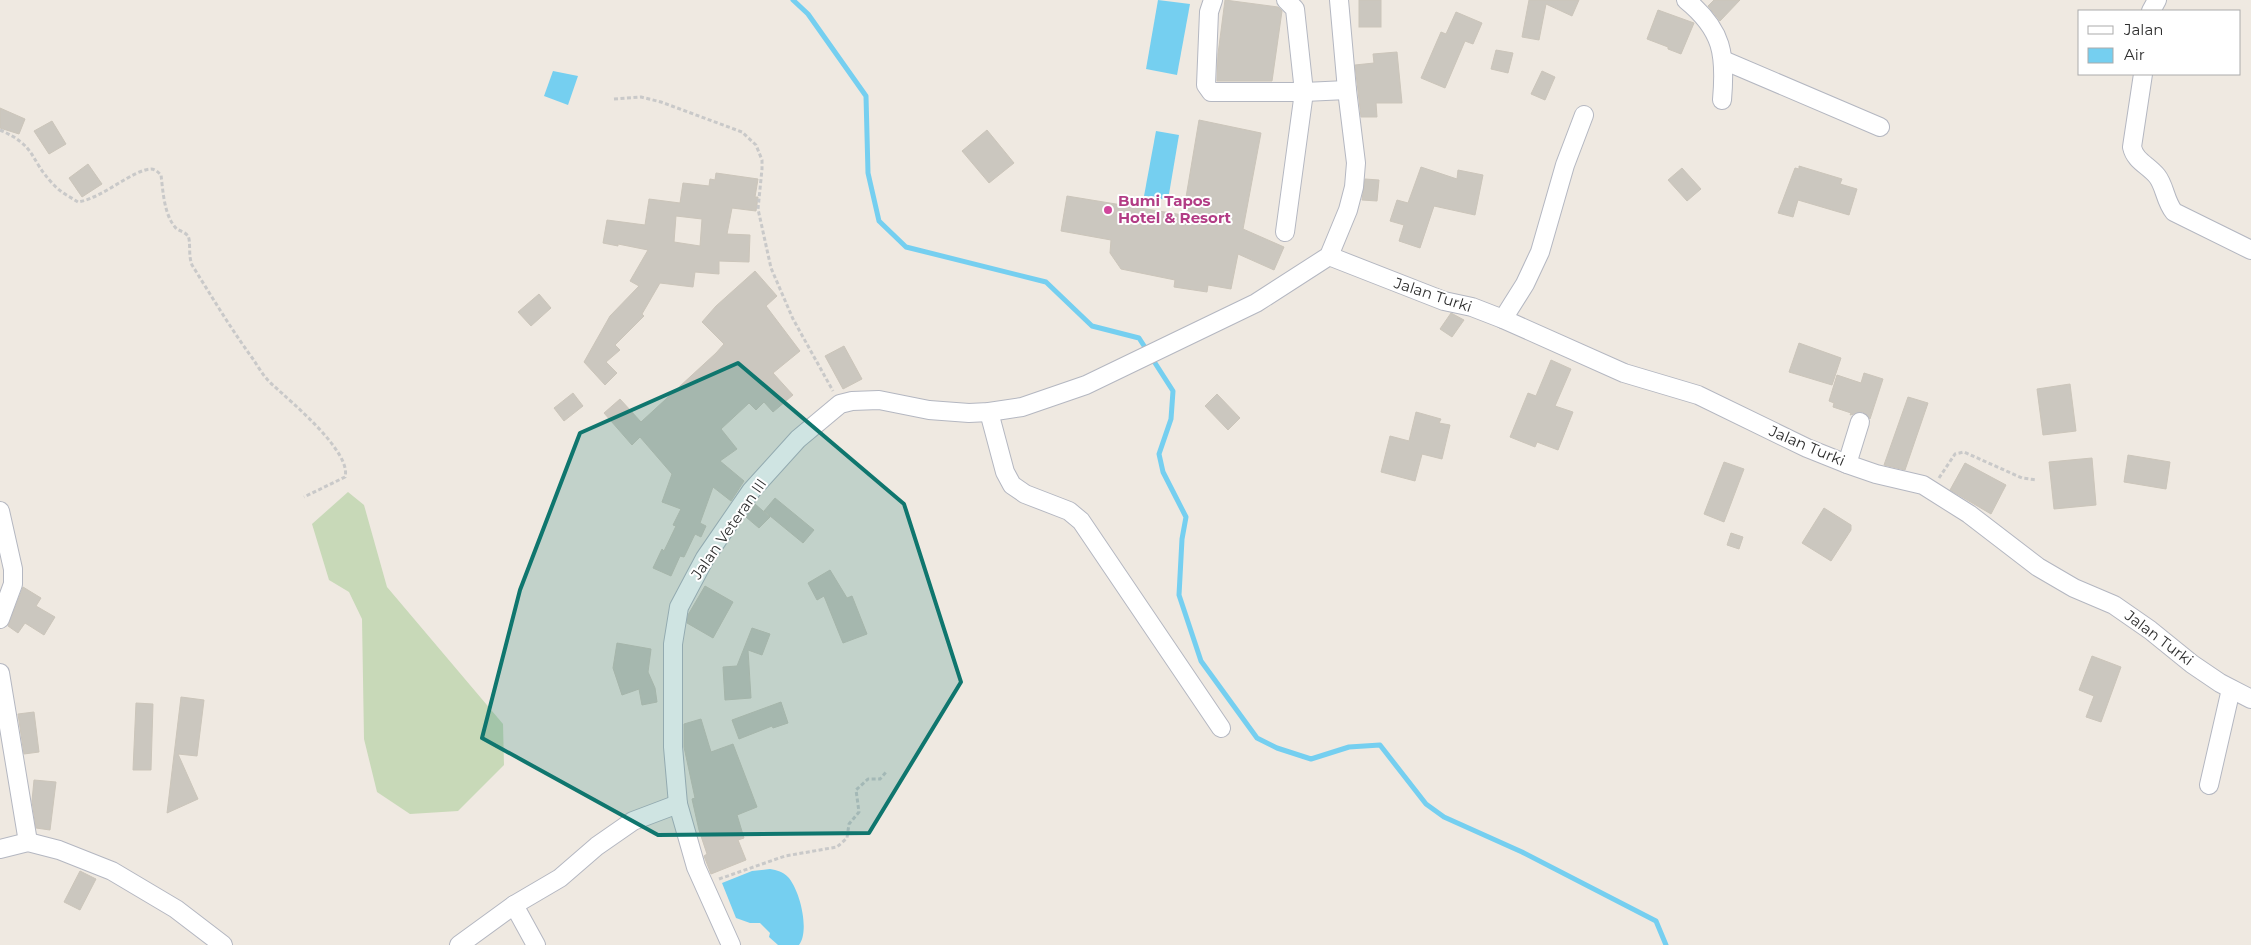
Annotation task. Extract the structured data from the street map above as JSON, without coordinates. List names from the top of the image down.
{
  "streets": {
    "street": ["Jalan Turki", "Jalan Veteran III"]
  },
  "places": ["Bumi Tapos Hotel & Resort"],
  "legend": ["Jalan", "Air"]
}
